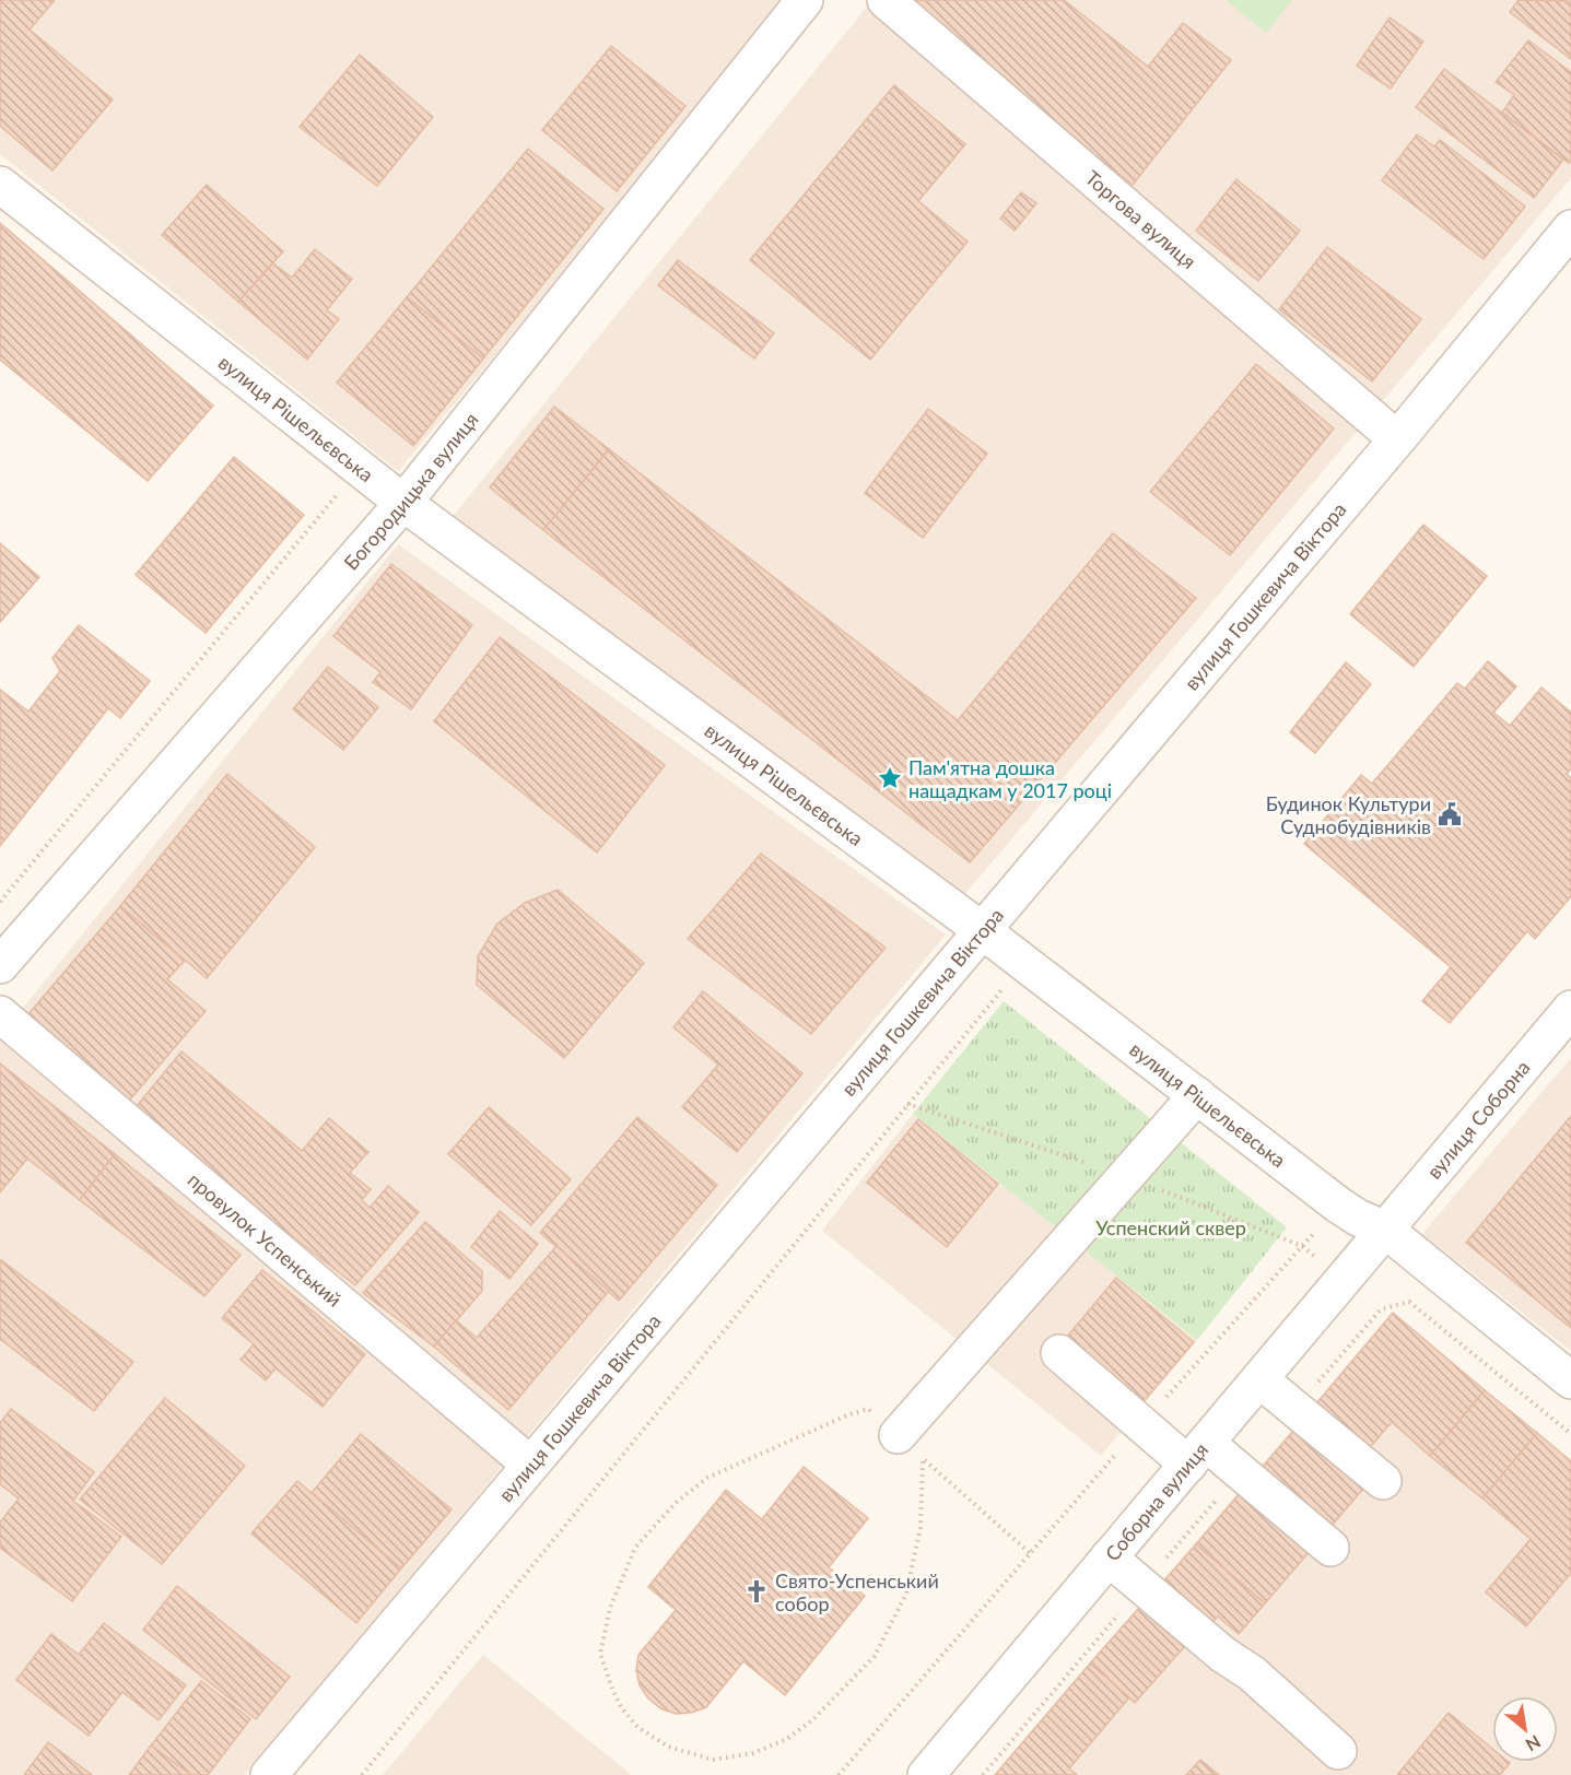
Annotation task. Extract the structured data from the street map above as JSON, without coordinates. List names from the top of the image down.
{
  "streets": {
    "street": [
      "Торгова вулиця",
      "вулиця Рішельєвська",
      "Богородицька вулиця",
      "вулиця Гошкевича Віктора",
      "вулиця Соборна",
      "провулок Успенський",
      "Соборна вулиця"
    ]
  },
  "crossings": [
    ["Торгова вулиця", "вулиця Гошкевича Віктора"],
    ["вулиця Рішельєвська", "Богородицька вулиця"],
    ["вулиця Рішельєвська", "вулиця Гошкевича Віктора"],
    ["вулиця Рішельєвська", "вулиця Соборна"],
    ["вулиця Рішельєвська", "Соборна вулиця"],
    ["вулиця Гошкевича Віктора", "провулок Успенський"],
    ["вулиця Соборна", "Соборна вулиця"]
  ],
  "parks": ["Успенский сквер"],
  "places": {
    "place": ["Пам'ятна дошка нащадкам у 2017 році"],
    "public building": ["Будинок Культури Суднобудівників"],
    "church": ["Свято-Успенський собор"]
  },
  "north": "bottom right"
}
